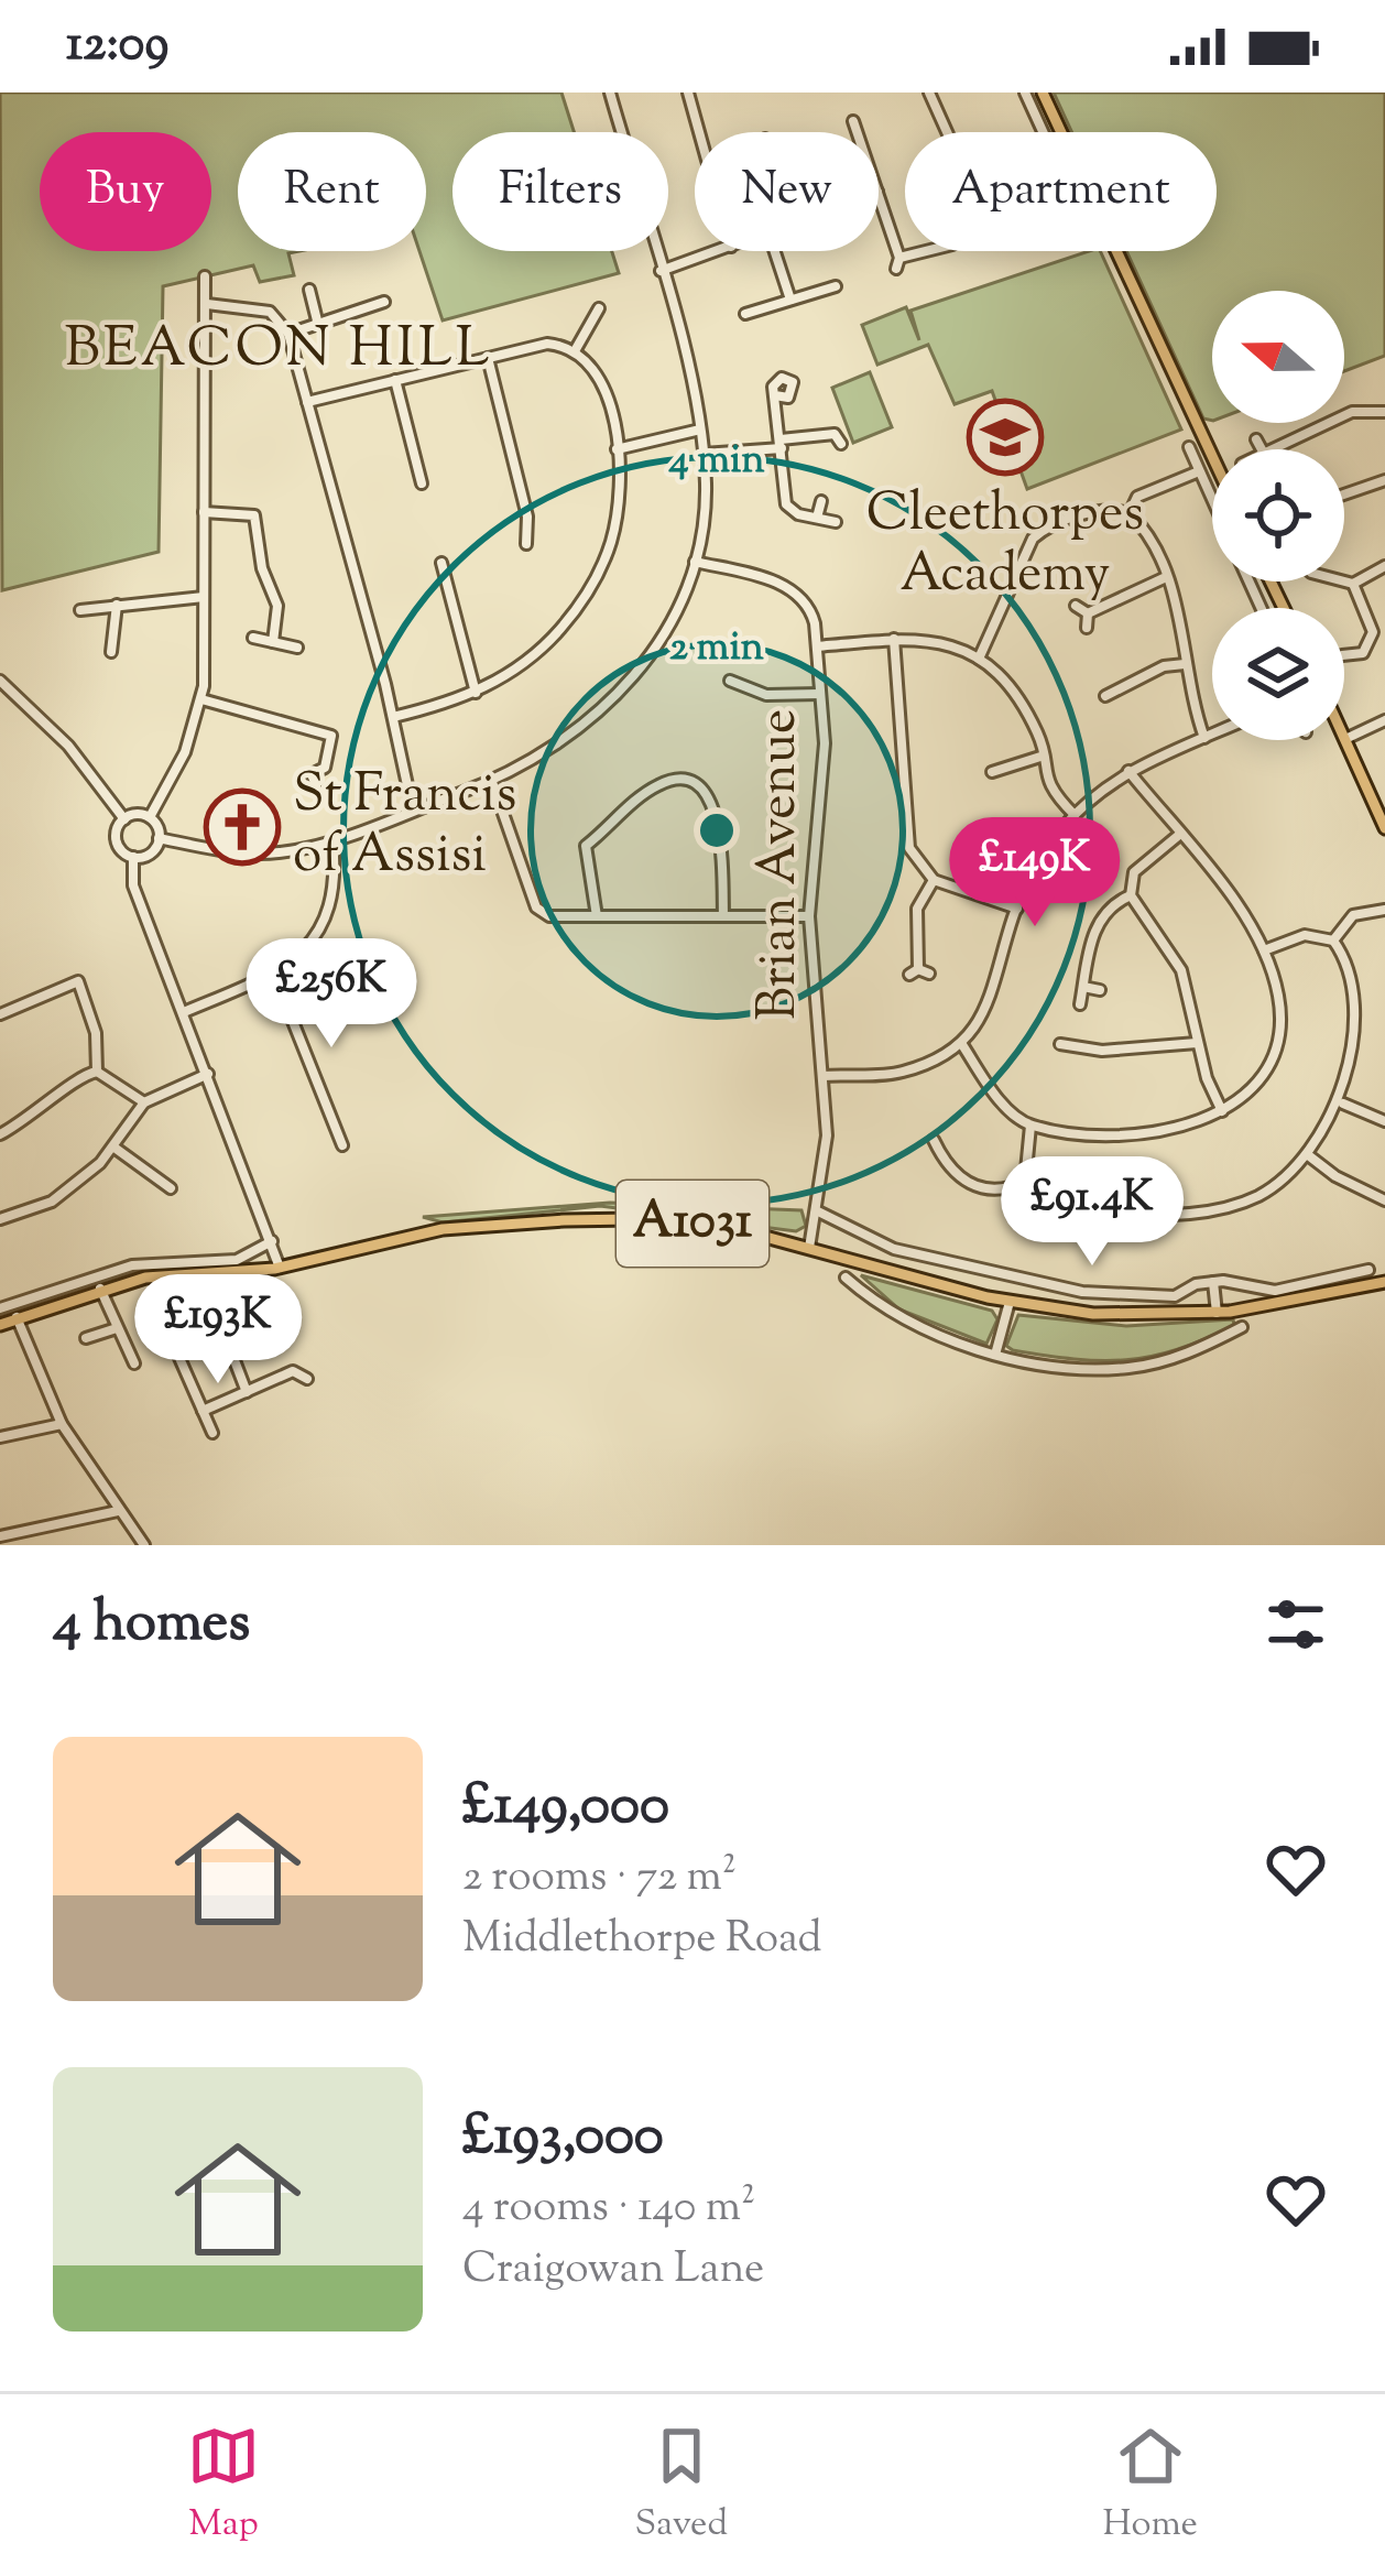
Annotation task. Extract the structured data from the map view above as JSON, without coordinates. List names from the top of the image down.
{
  "streets": {
    "main road": ["A1031"],
    "street": ["Brian Avenue"]
  },
  "crossings": [
    ["Brian Avenue", "A1031"]
  ],
  "districts": ["BEACON HILL"],
  "places": {
    "school or university": ["Cleethorpes Academy"],
    "church": ["St Francis of Assisi"]
  },
  "north": "left",
  "page": {
    "status": "12:09",
    "chip": [
      "Buy",
      "Rent",
      "Filters",
      "New",
      "Apartment"
    ],
    "price": [
      "£149K",
      "£256K",
      "£91.4K",
      "£193K"
    ],
    "heading": "4 homes",
    "list": [
      {
        "name": "£149,000",
        "note": "2 rooms · 72 m² · Middlethorpe Road"
      },
      {
        "name": "£193,000",
        "note": "4 rooms · 140 m² · Craigowan Lane"
      }
    ],
    "tabs": ["Map", "Saved", "Home"]
  },
  "rings": ["4 min", "2 min"]
}
